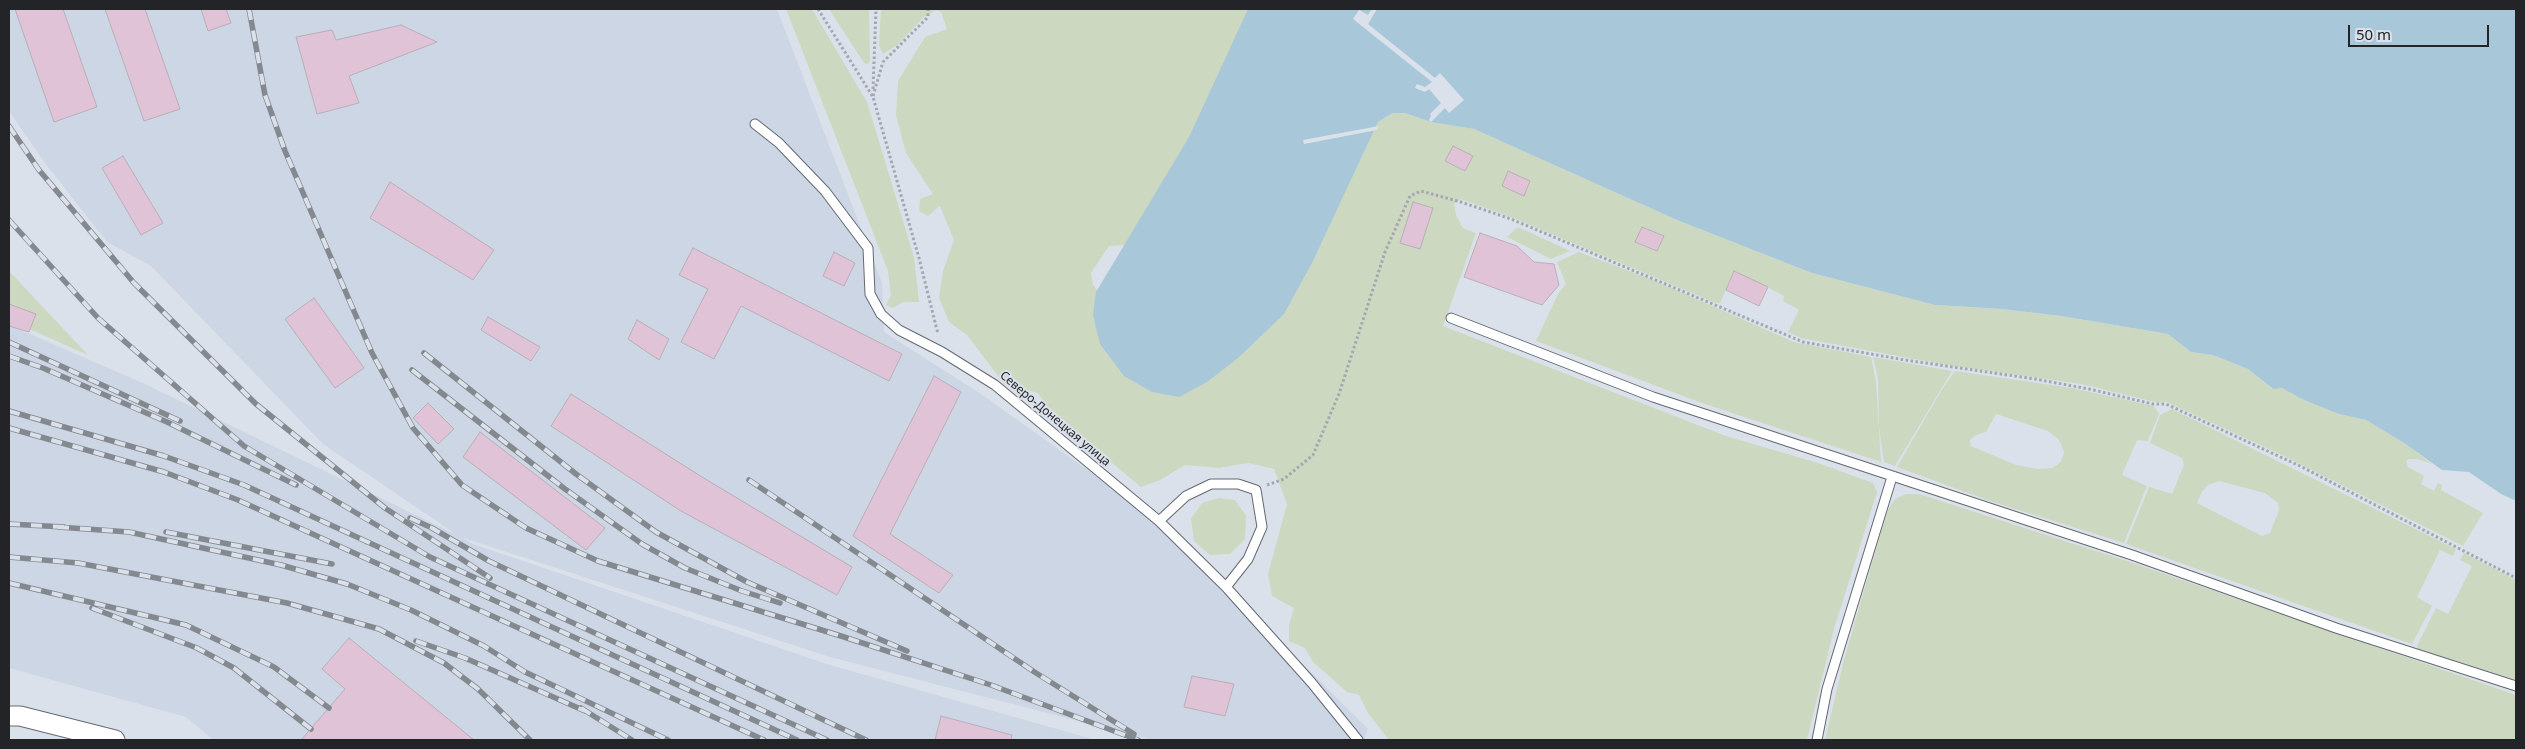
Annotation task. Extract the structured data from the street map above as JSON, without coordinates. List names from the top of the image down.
{
  "streets": {
    "lane": ["Северо-Донецкая улица"]
  },
  "scale_bar": "50 m"
}
